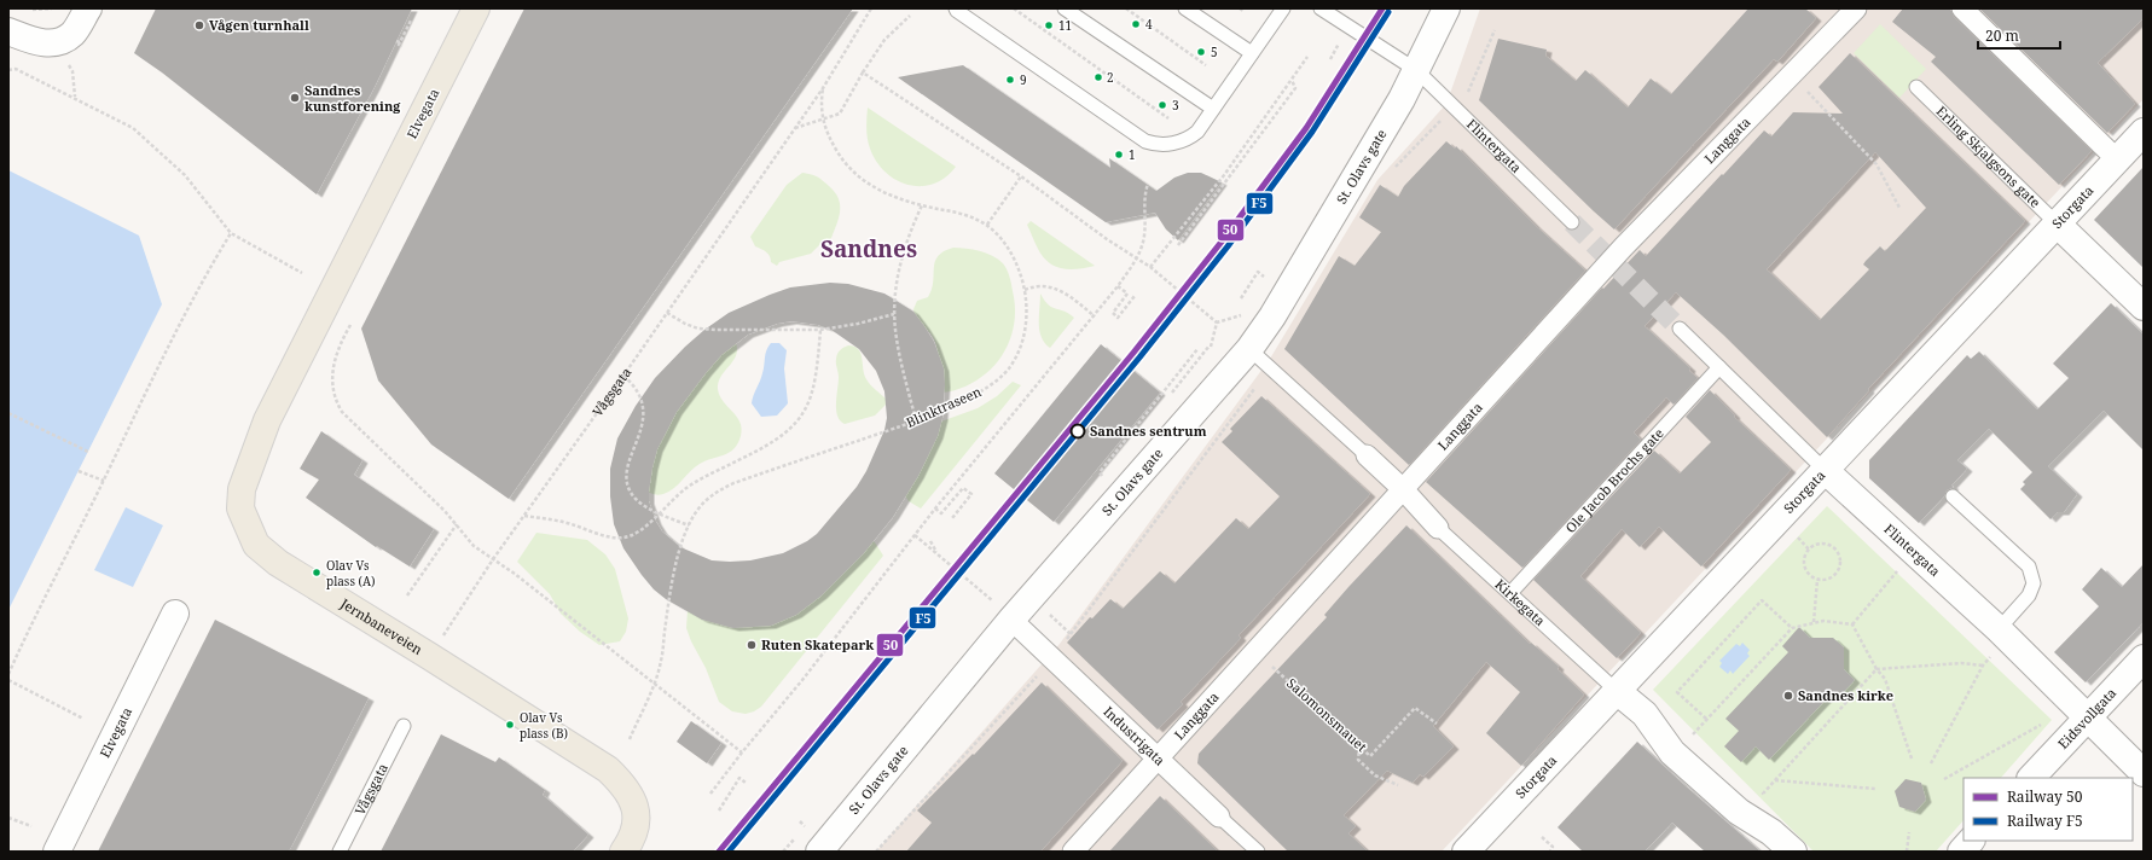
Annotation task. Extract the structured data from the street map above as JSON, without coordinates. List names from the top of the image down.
{
  "streets": {
    "main road": ["Elvegata", "Jernbaneveien"],
    "street": [
      "Langgata",
      "Flintergata",
      "Erling Skjalgsons gate",
      "St. Olavs gate",
      "Storgata",
      "Kirkegata",
      "Eidsvollgata",
      "Industrigata"
    ],
    "lane": ["Vågsgata", "Ole Jacob Brochs gate"],
    "path": ["Blinktraseen", "Salomonsmauet"]
  },
  "crossings": [
    ["Elvegata", "Jernbaneveien"],
    ["Langgata", "Kirkegata"],
    ["Langgata", "Salomonsmauet"],
    ["Langgata", "Industrigata"],
    ["Flintergata", "St. Olavs gate"],
    ["Flintergata", "Storgata"],
    ["Flintergata", "Ole Jacob Brochs gate"],
    ["Flintergata", "Eidsvollgata"],
    ["Erling Skjalgsons gate", "Storgata"],
    ["St. Olavs gate", "Kirkegata"],
    ["St. Olavs gate", "Industrigata"],
    ["Storgata", "Kirkegata"],
    ["Vågsgata", "Blinktraseen"],
    ["Vågsgata", "Jernbaneveien"],
    ["Ole Jacob Brochs gate", "Kirkegata"]
  ],
  "districts": ["Sandnes"],
  "places": [
    "4",
    "Vågen turnhall",
    "11",
    "5",
    "2",
    "9",
    "Sandnes kunstforening",
    "3",
    "1",
    "Sandnes sentrum",
    "Olav Vs plass (A)",
    "Ruten Skatepark",
    "Sandnes kirke",
    "Olav Vs plass (B)"
  ],
  "lines": ["rail line 50", "rail line F5"],
  "legend": ["Railway 50", "Railway F5"],
  "scale_bar": "20 m"
}
